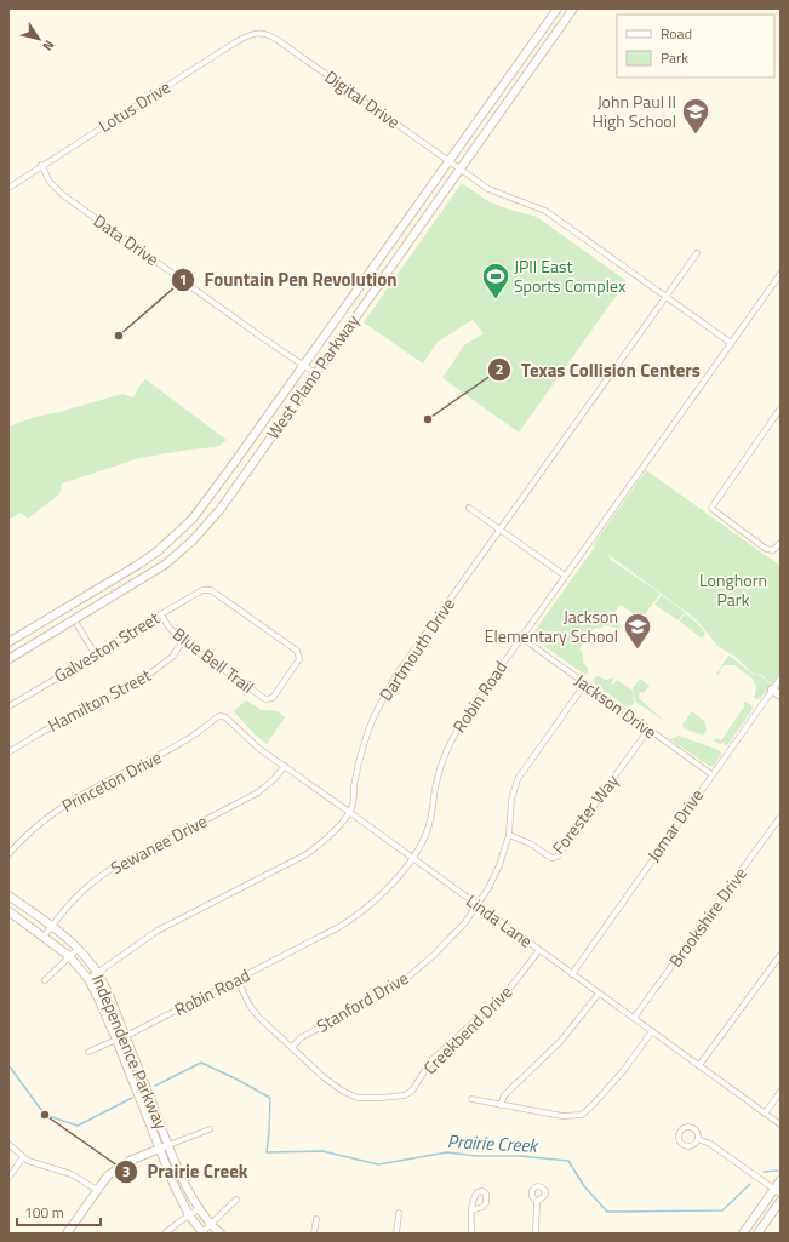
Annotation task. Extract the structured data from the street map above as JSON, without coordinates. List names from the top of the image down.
{
  "streets": {
    "main road": ["West Plano Parkway", "Independence Parkway"],
    "street": [
      "Digital Drive",
      "Lotus Drive",
      "Data Drive",
      "Galveston Street",
      "Dartmouth Drive",
      "Blue Bell Trail",
      "Robin Road",
      "Hamilton Street",
      "Jackson Drive",
      "Princeton Drive",
      "Forester Way",
      "Jomar Drive",
      "Sewanee Drive",
      "Brookshire Drive",
      "Linda Lane",
      "Stanford Drive",
      "Creekbend Drive"
    ]
  },
  "crossings": [
    ["Digital Drive", "Lotus Drive"],
    ["Digital Drive", "West Plano Parkway"],
    ["Digital Drive", "Dartmouth Drive"],
    ["Digital Drive", "Robin Road"],
    ["Lotus Drive", "Data Drive"],
    ["Data Drive", "West Plano Parkway"],
    ["Galveston Street", "Blue Bell Trail"],
    ["Dartmouth Drive", "Linda Lane"],
    ["Dartmouth Drive", "Independence Parkway"],
    ["Blue Bell Trail", "Hamilton Street"],
    ["Robin Road", "Jackson Drive"],
    ["Robin Road", "Linda Lane"],
    ["Robin Road", "Creekbend Drive"],
    ["Robin Road", "Independence Parkway"],
    ["Jackson Drive", "Forester Way"],
    ["Jackson Drive", "Jomar Drive"],
    ["Jackson Drive", "Stanford Drive"],
    ["Princeton Drive", "Linda Lane"],
    ["Forester Way", "Stanford Drive"],
    ["Jomar Drive", "Linda Lane"],
    ["Sewanee Drive", "Linda Lane"],
    ["Sewanee Drive", "Independence Parkway"],
    ["Brookshire Drive", "Linda Lane"],
    ["Linda Lane", "Stanford Drive"],
    ["Linda Lane", "Creekbend Drive"],
    ["Stanford Drive", "Creekbend Drive"]
  ],
  "water": ["Prairie Creek"],
  "parks": ["Longhorn Park"],
  "places": {
    "school or university": ["John Paul II High School", "Jackson Elementary School"],
    "sports": ["JPII East Sports Complex"],
    "other": ["Fountain Pen Revolution", "Texas Collision Centers", "Prairie Creek"]
  },
  "legend": ["Road", "Park"],
  "scale_bar": "100 m",
  "north": "bottom right"
}
